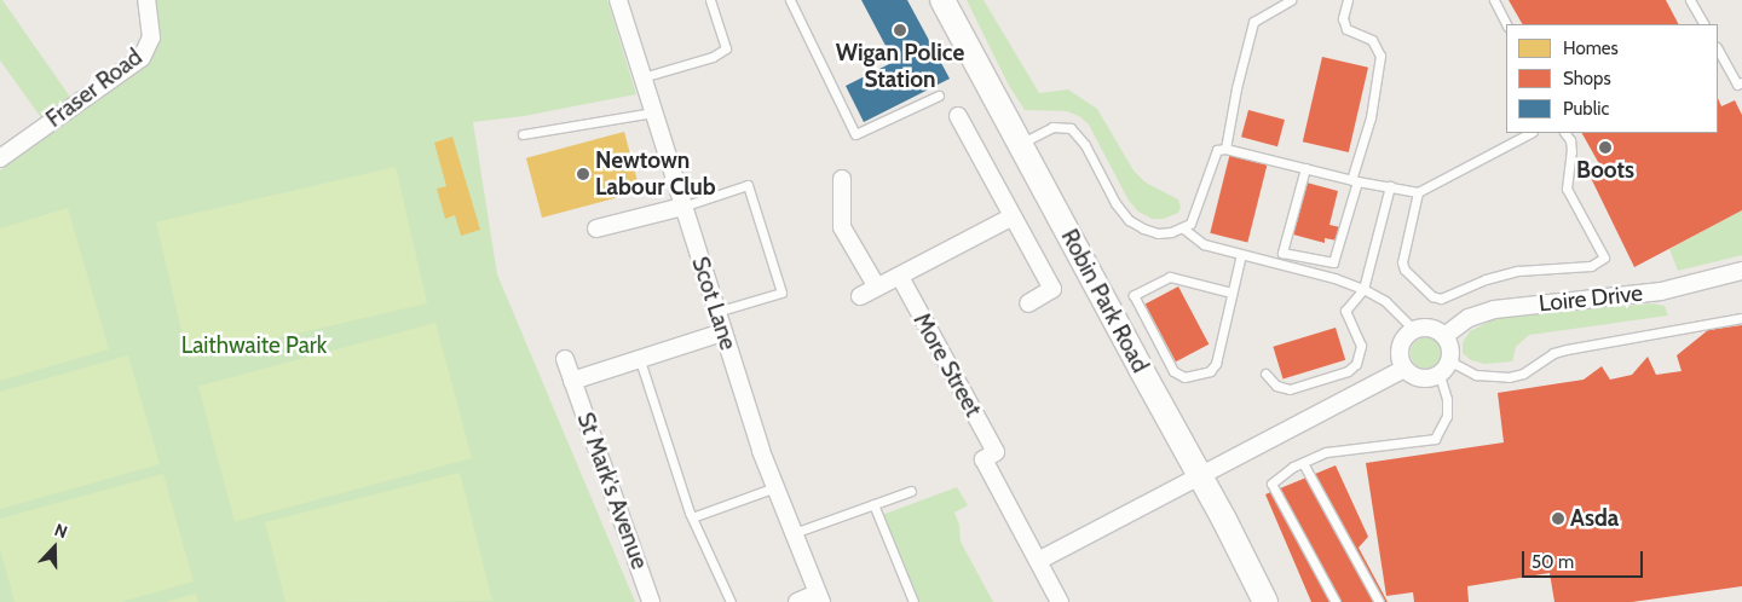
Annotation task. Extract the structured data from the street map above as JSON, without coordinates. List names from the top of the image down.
{
  "streets": {
    "street": [
      "Fraser Road",
      "Loire Drive",
      "Robin Park Road",
      "Scot Lane",
      "More Street",
      "St Mark's Avenue"
    ]
  },
  "parks": ["Laithwaite Park"],
  "places": [
    "Wigan Police Station",
    "Boots",
    "Newtown Labour Club",
    "Asda"
  ],
  "legend": ["Homes", "Shops", "Public"],
  "scale_bar": "50 m",
  "north": "top"
}
